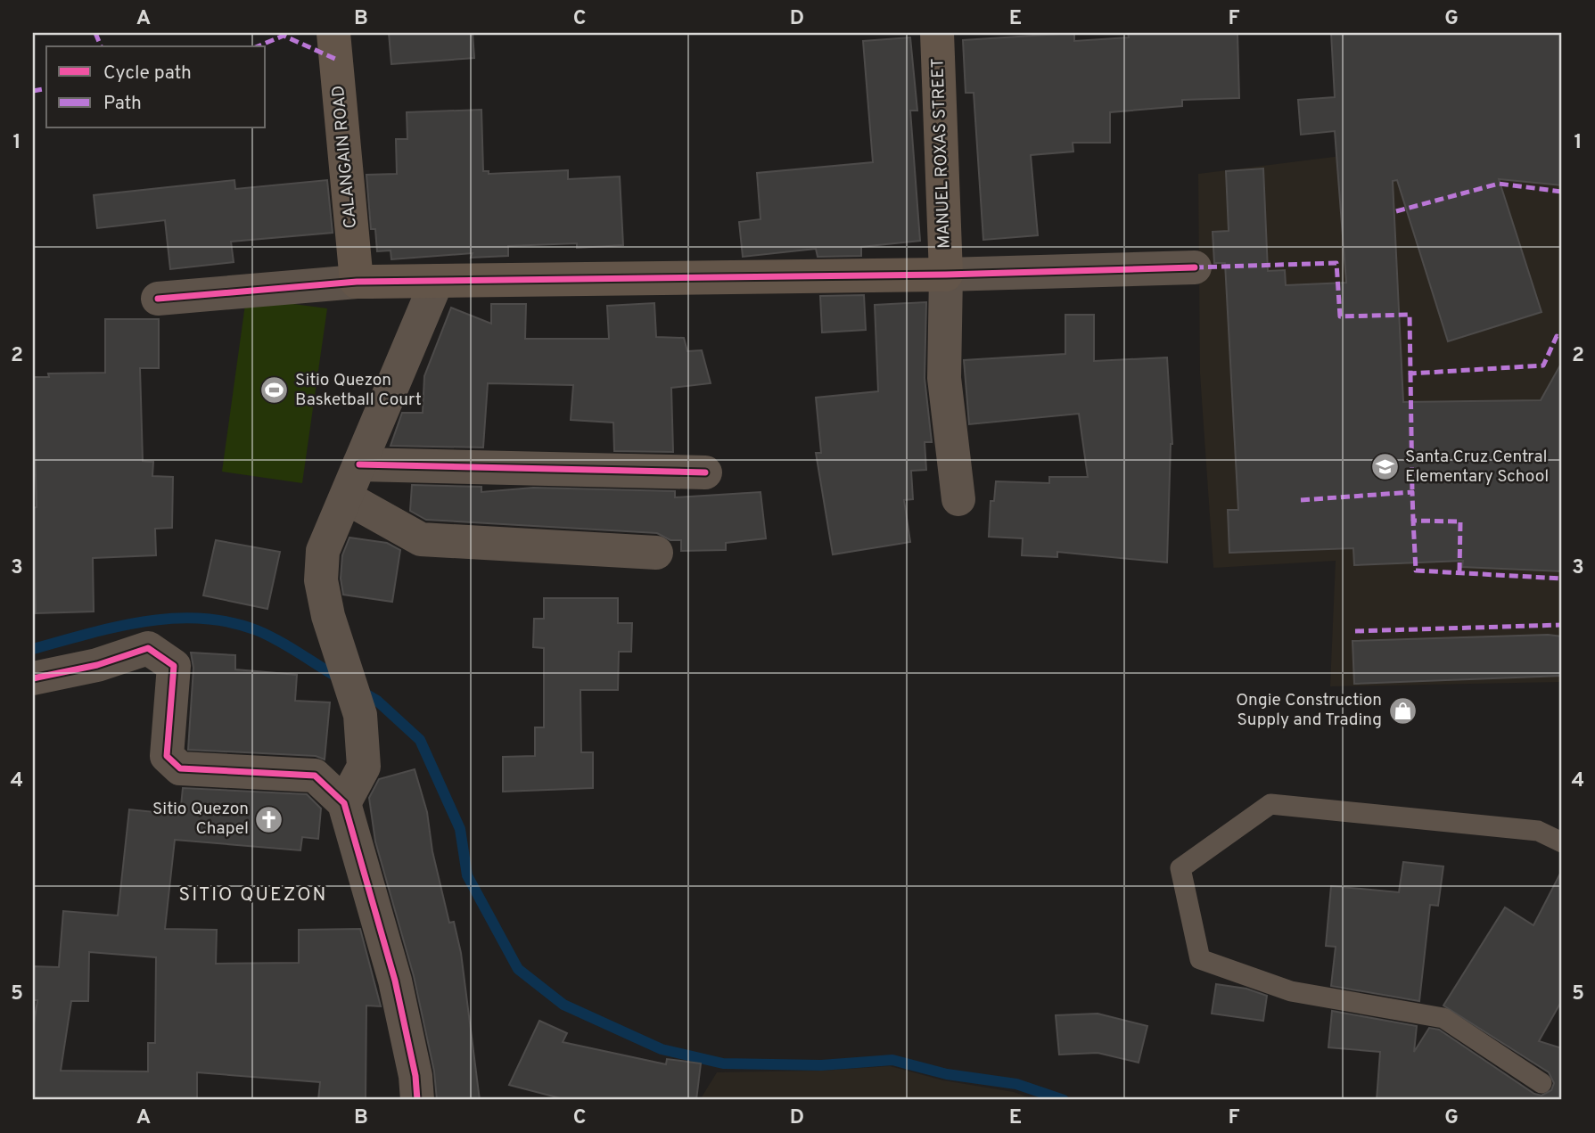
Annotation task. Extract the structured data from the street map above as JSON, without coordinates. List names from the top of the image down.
{
  "streets": {
    "street": ["MANUEL ROXAS STREET", "CALANGAIN ROAD"]
  },
  "districts": ["SITIO QUEZON"],
  "places": {
    "sports": ["Sitio Quezon Basketball Court"],
    "school or university": ["Santa Cruz Central Elementary School"],
    "shop": ["Ongie Construction Supply and Trading"],
    "church": ["Sitio Quezon Chapel"]
  },
  "legend": ["Cycle path", "Path"],
  "grid": {
    "columns": [
      "A",
      "B",
      "C",
      "D",
      "E",
      "F",
      "G"
    ],
    "rows": [
      "1",
      "2",
      "3",
      "4",
      "5"
    ]
  }
}
